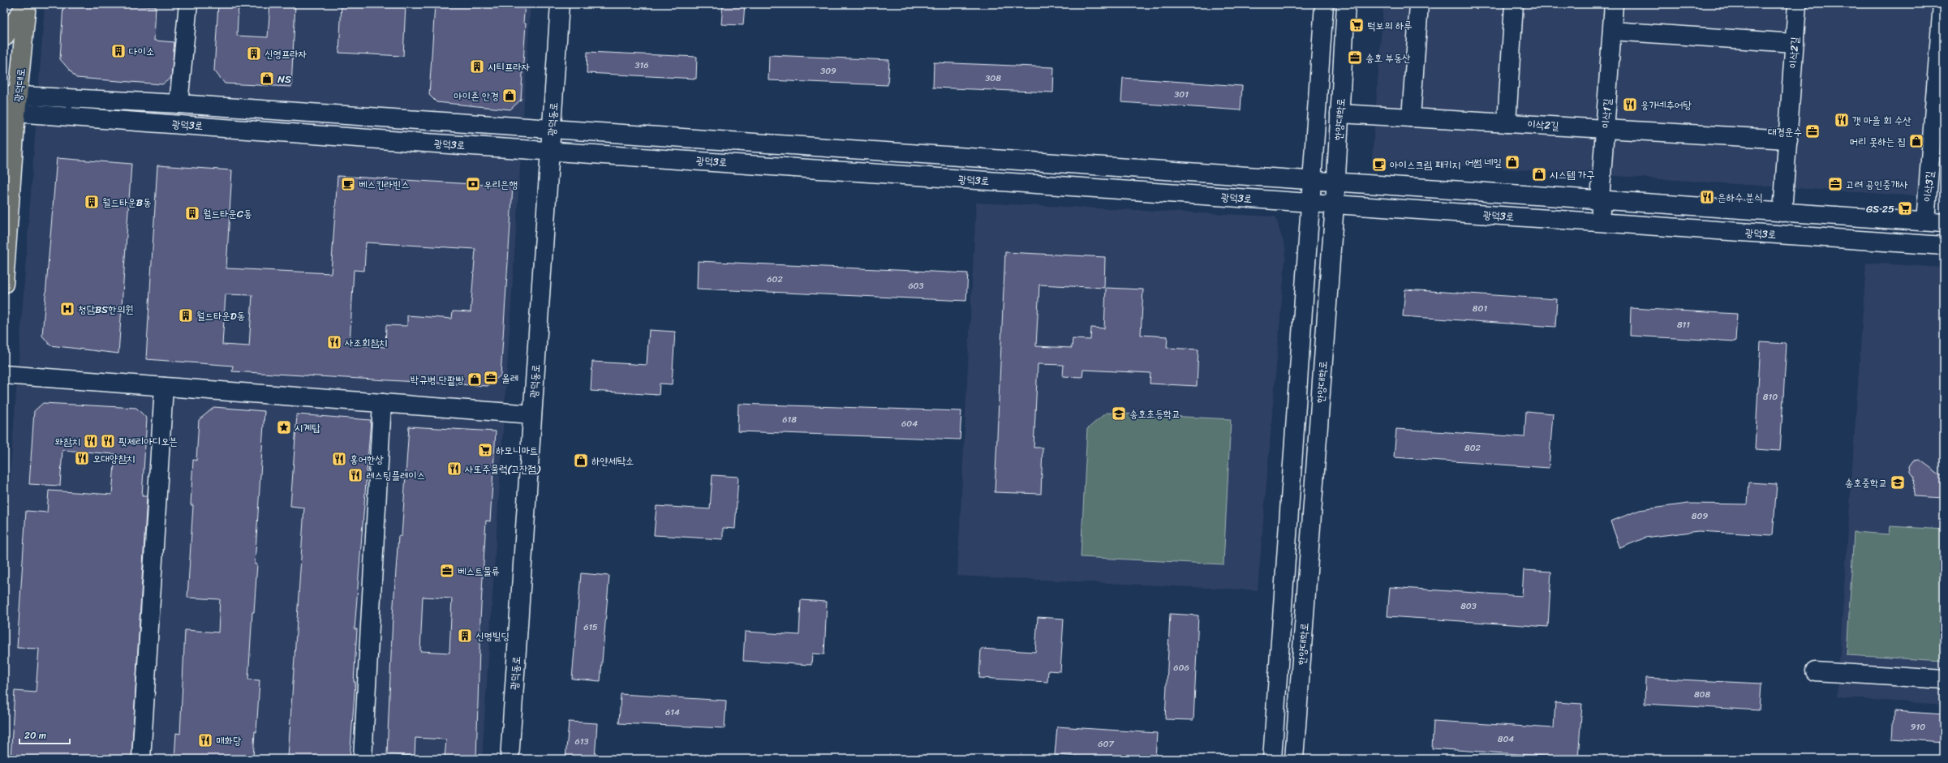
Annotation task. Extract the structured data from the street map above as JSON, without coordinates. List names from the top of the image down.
{
  "streets": {
    "main road": ["광덕대로"],
    "street": [
      "이삭2길",
      "이삭1길",
      "광덕동로",
      "한양대학로",
      "광덕3로",
      "이삭3길"
    ]
  },
  "crossings": [
    ["이삭2길", "이삭1길"],
    ["이삭2길", "한양대학로"],
    ["이삭2길", "광덕3로"],
    ["광덕대로", "광덕3로"],
    ["이삭1길", "광덕3로"],
    ["광덕동로", "광덕3로"],
    ["한양대학로", "광덕3로"],
    ["광덕3로", "이삭3길"]
  ],
  "places": {
    "supermarket": ["떡보의 하루", "GS 25", "하모니마트"],
    "building": [
      "다이소",
      "신영프라자",
      "시티프라자",
      "월드타운B동",
      "월드타운C동",
      "월드타운D동",
      "신명빌딩"
    ],
    "office": [
      "송호 부동산",
      "대경운수",
      "고려 공인중개사",
      "올레",
      "베스트물류"
    ],
    "shop": [
      "NS",
      "아이존 안경",
      "머리 못하는 집",
      "어썸 네일",
      "시스템 가구",
      "박규병 단팥빵",
      "하얀세탁소"
    ],
    "restaurant": [
      "웅가네추어탕",
      "갯 마을 회 수산",
      "은하수 분식",
      "사조회참치",
      "와참치",
      "핏제리아디오븐",
      "오대양참치",
      "홍어한상",
      "사또주물럭(고잔점)",
      "레스팅플레이스",
      "매화당"
    ],
    "cafe": ["아이스크림 패키지", "베스킨라빈스"],
    "bank": ["우리은행"],
    "hospital": ["청담BS한의원"],
    "school or university": ["송호초등학교", "송호중학교"],
    "place": ["시계탑"]
  },
  "house_numbers": [
    "316",
    "309",
    "308",
    "301",
    "602",
    "603",
    "801",
    "811",
    "810",
    "618",
    "604",
    "802",
    "809",
    "803",
    "615",
    "606",
    "808",
    "614",
    "910",
    "804",
    "613",
    "607"
  ],
  "scale_bar": "20 m"
}
